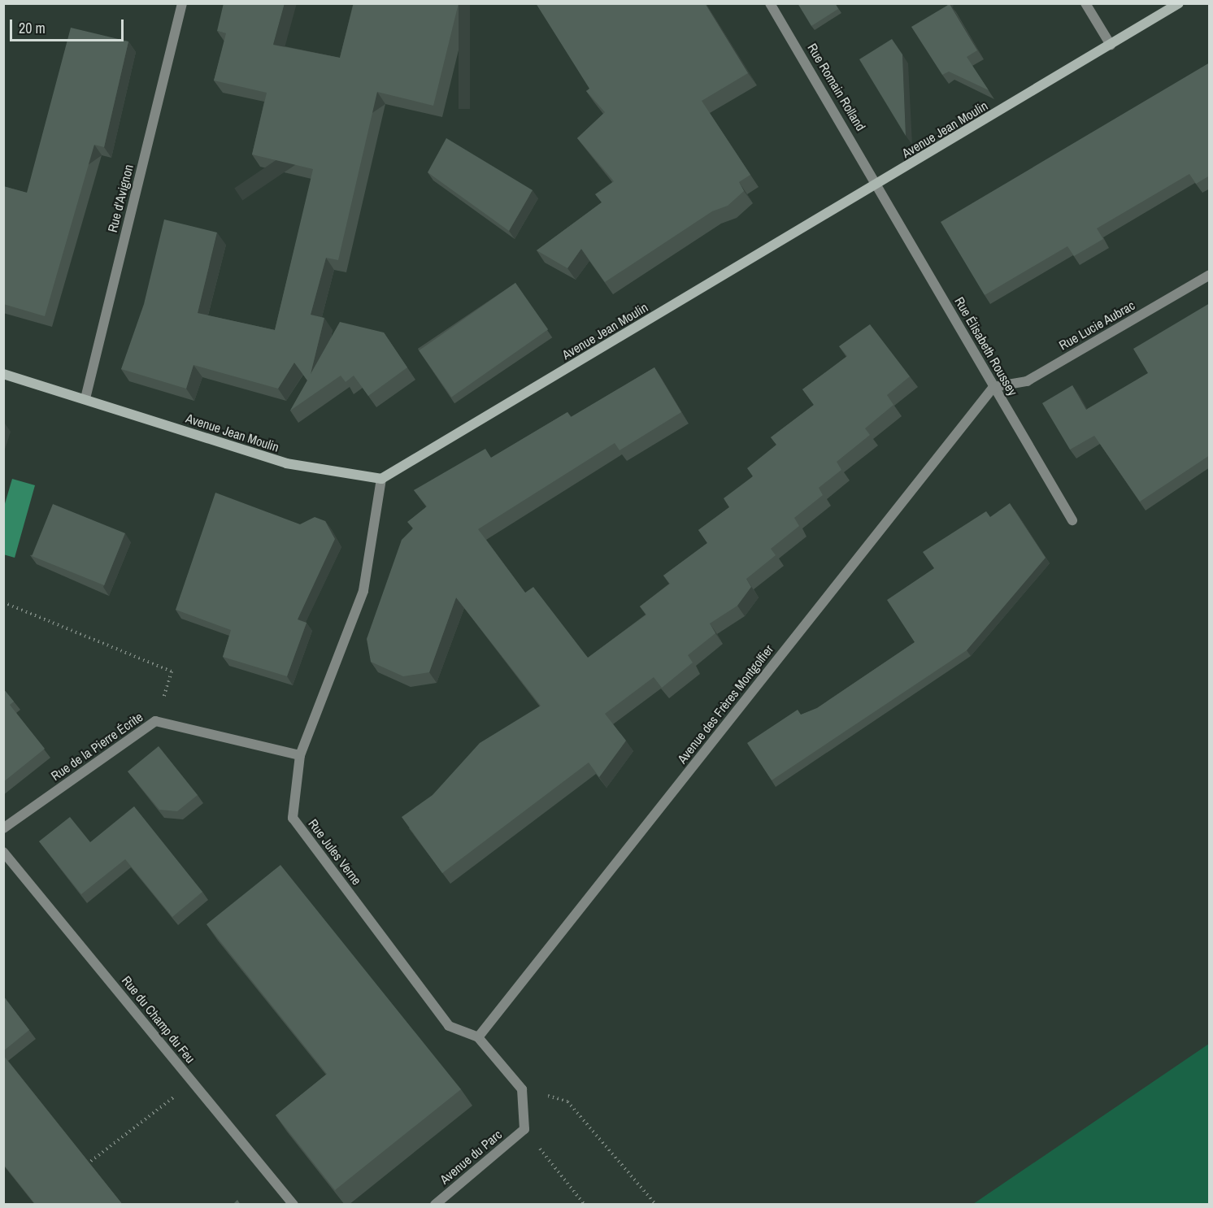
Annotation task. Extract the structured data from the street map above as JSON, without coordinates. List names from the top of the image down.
{
  "streets": {
    "main road": ["Avenue Jean Moulin"],
    "street": [
      "Rue Romain Rolland",
      "Rue d'Avignon",
      "Rue Lucie Aubrac",
      "Rue Élisabeth Roussey",
      "Avenue des Frères Montgolfier",
      "Rue de la Pierre Écrite",
      "Rue Jules Verne",
      "Rue du Champ du Feu",
      "Avenue du Parc"
    ]
  },
  "crossings": [
    ["Rue Romain Rolland", "Avenue Jean Moulin"],
    ["Rue Romain Rolland", "Rue Élisabeth Roussey"],
    ["Avenue Jean Moulin", "Rue d'Avignon"],
    ["Avenue Jean Moulin", "Rue Élisabeth Roussey"],
    ["Avenue Jean Moulin", "Rue Jules Verne"],
    ["Rue Lucie Aubrac", "Rue Élisabeth Roussey"],
    ["Rue Lucie Aubrac", "Avenue des Frères Montgolfier"],
    ["Rue Élisabeth Roussey", "Avenue des Frères Montgolfier"],
    ["Avenue des Frères Montgolfier", "Rue Jules Verne"],
    ["Rue de la Pierre Écrite", "Rue Jules Verne"]
  ],
  "scale_bar": "20 m"
}
